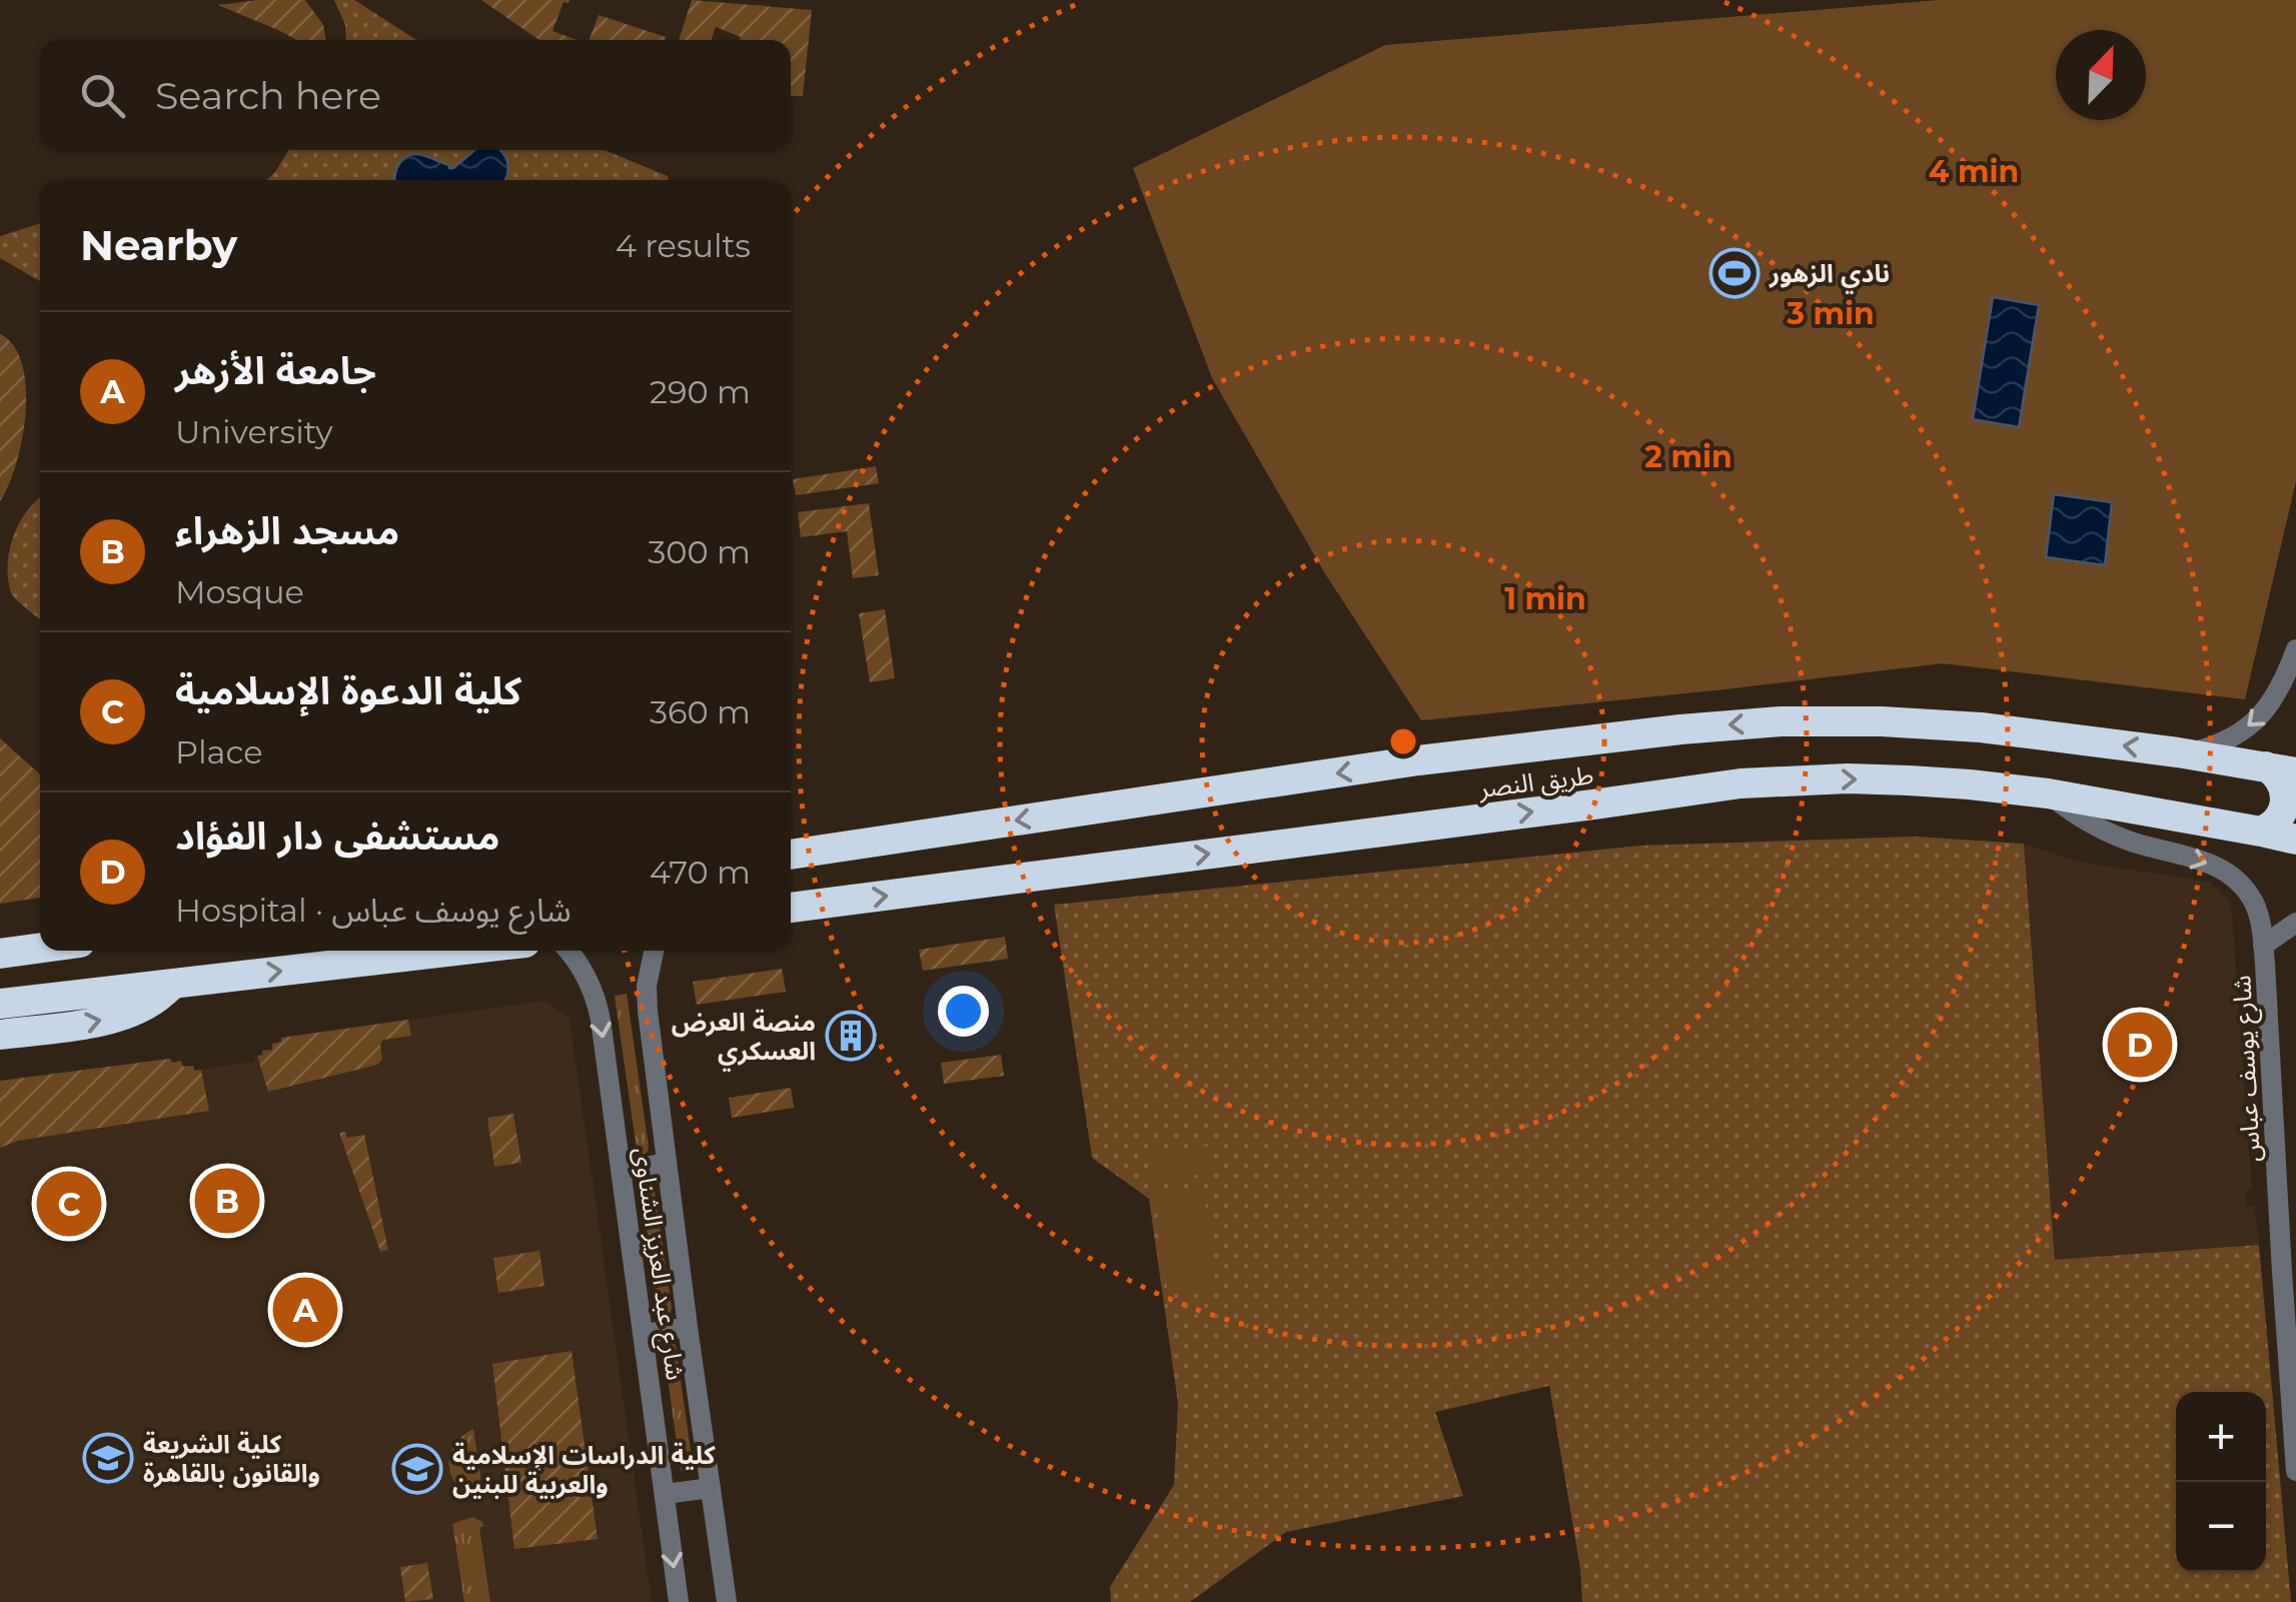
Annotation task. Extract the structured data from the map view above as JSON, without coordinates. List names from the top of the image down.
{
  "streets": {
    "highway": ["طريق النصر"],
    "street": ["شارع يوسف عباس", "شارع عبد العزيز الشناوى"]
  },
  "crossings": [
    ["طريق النصر", "شارع يوسف عباس"]
  ],
  "places": {
    "sports": ["نادي الزهور"],
    "building": ["منصة العرض العسكري"],
    "school or university": ["كلية الشريعة والقانون بالقاهرة", "كلية الدراسات الإسلامية والعربية للبنين"]
  },
  "north": "top right",
  "page": {
    "search": "Search here",
    "heading": ["Nearby", "4 results"],
    "list": [
      {
        "mark": "A",
        "name": "جامعة الأزهر",
        "note": "University",
        "value": "290 m"
      },
      {
        "mark": "B",
        "name": "مسجد الزهراء",
        "note": "Mosque",
        "value": "300 m"
      },
      {
        "mark": "C",
        "name": "كلية الدعوة الإسلامية",
        "note": "Place",
        "value": "360 m"
      },
      {
        "mark": "D",
        "name": "مستشفى دار الفؤاد",
        "note": "Hospital · شارع يوسف عباس",
        "value": "470 m"
      }
    ],
    "pins": [
      "D",
      "B",
      "C",
      "A"
    ],
    "map_buttons": ["+", "−"]
  },
  "rings": [
    "4 min",
    "3 min",
    "2 min",
    "1 min"
  ]
}
